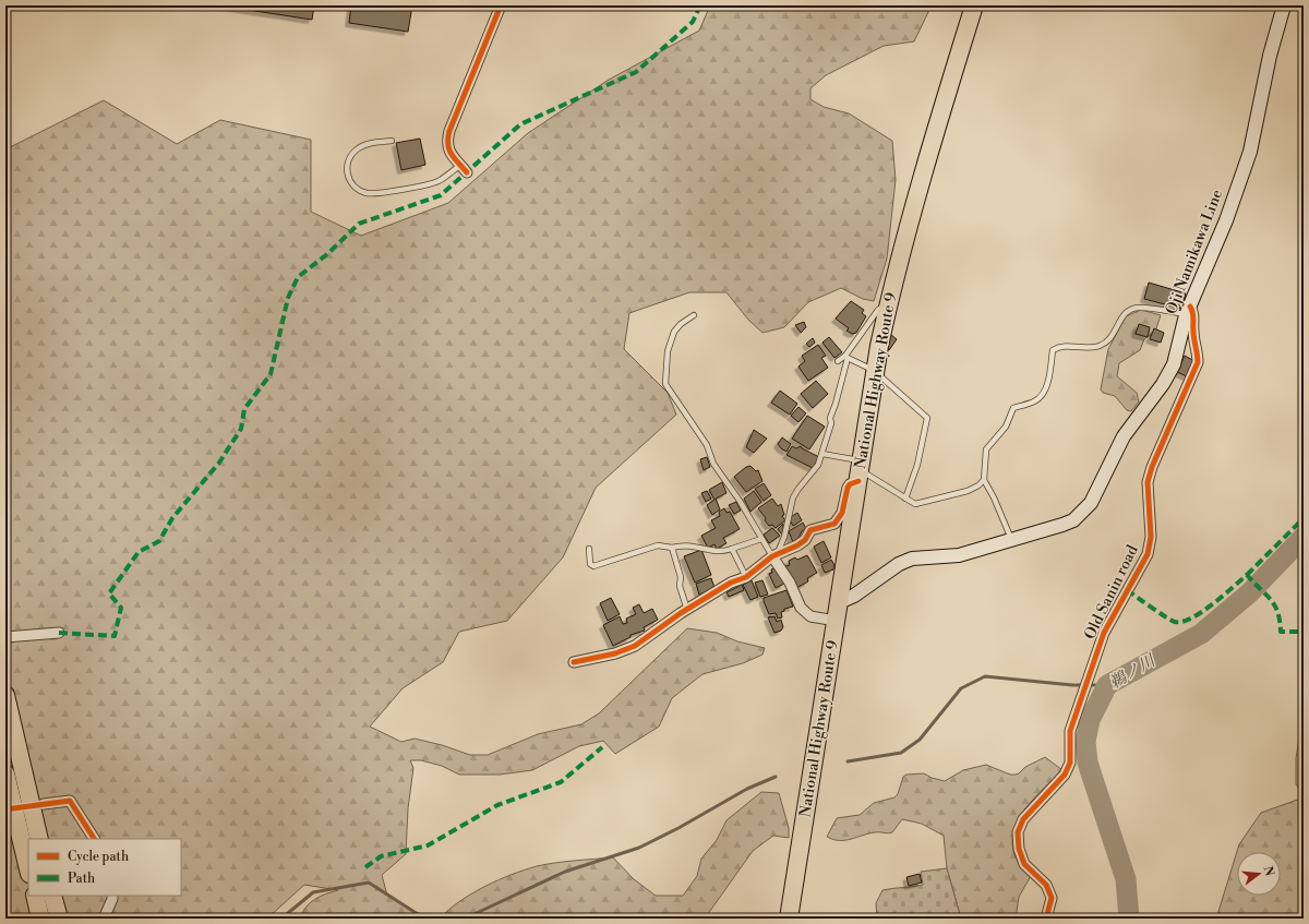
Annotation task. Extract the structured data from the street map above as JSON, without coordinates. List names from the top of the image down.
{
  "streets": {
    "highway": ["National Highway Route 9"],
    "main road": ["Oji Namikawa Line"],
    "street": ["Old Sanin road"]
  },
  "crossings": [
    ["Oji Namikawa Line", "National Highway Route 9"],
    ["Oji Namikawa Line", "Old Sanin road"]
  ],
  "water": ["鵜ノ川"],
  "legend": ["Cycle path", "Path"],
  "north": "right"
}
